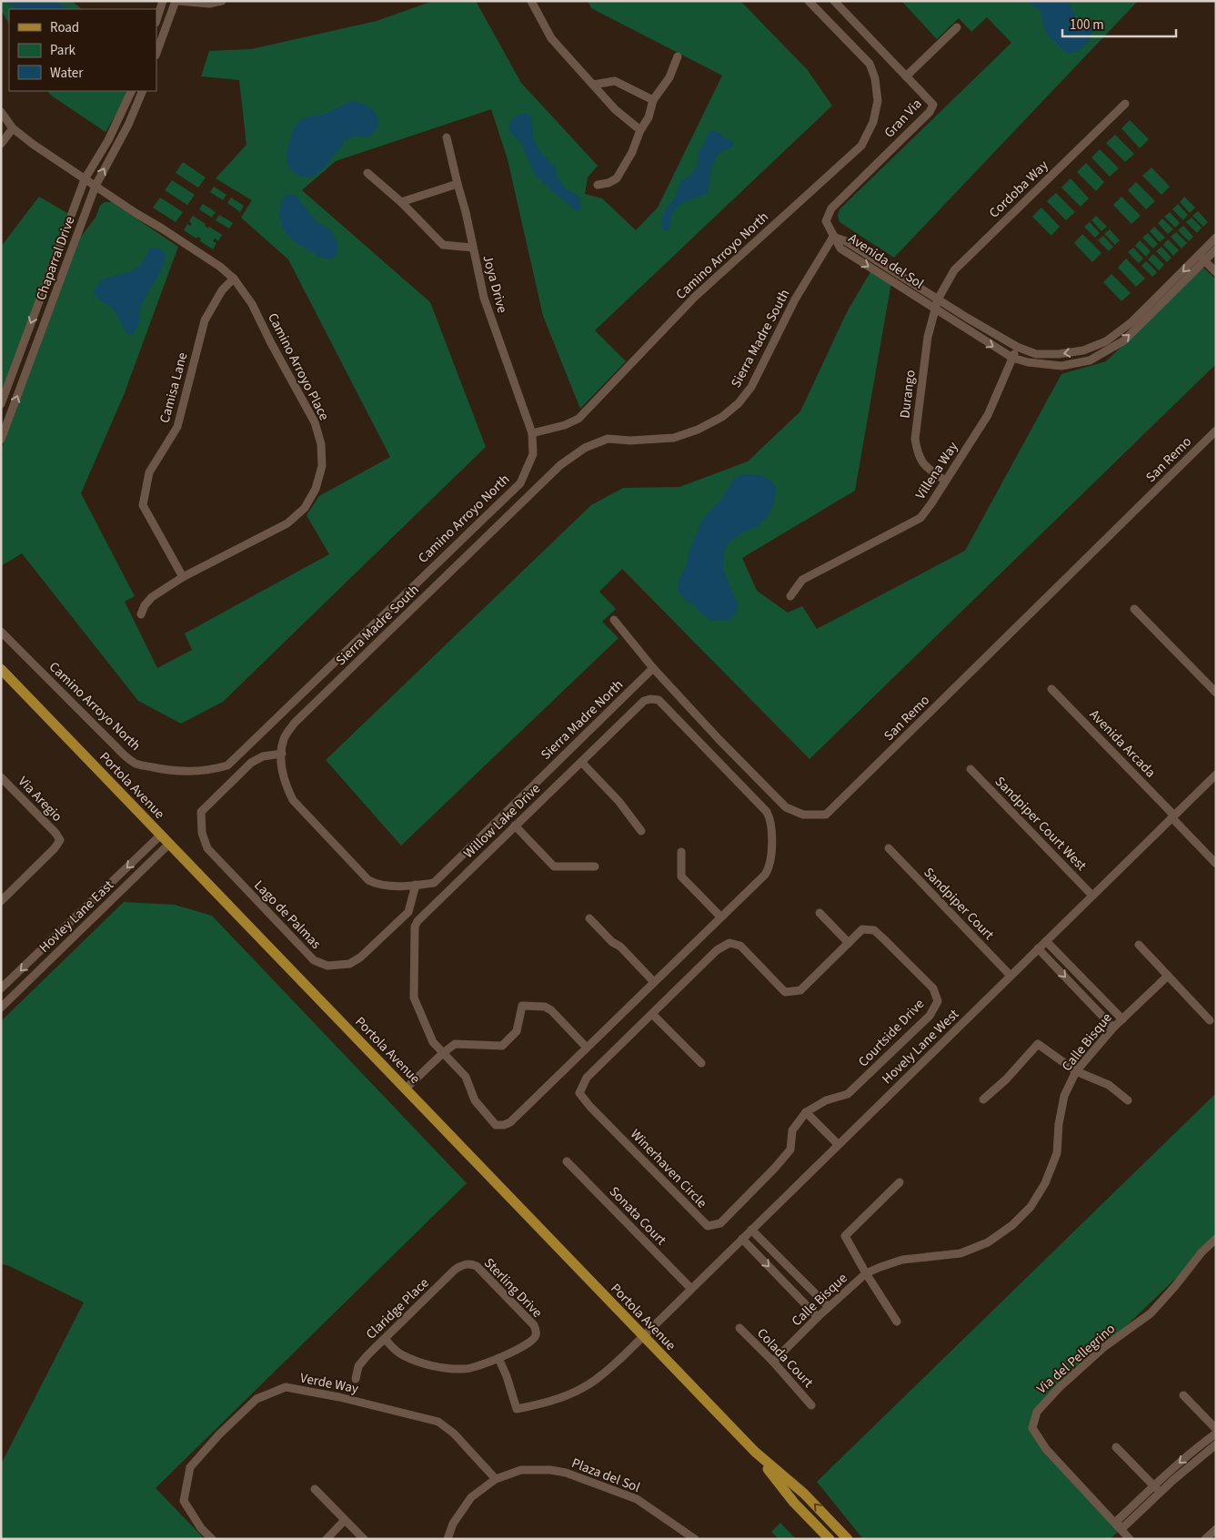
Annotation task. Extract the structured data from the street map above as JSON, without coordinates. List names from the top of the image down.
{
  "streets": {
    "main road": ["Portola Avenue"],
    "street": [
      "Gran Via",
      "Cordoba Way",
      "Camino Arroyo North",
      "Chaparral Drive",
      "Avenida del Sol",
      "Joya Drive",
      "Sierra Madre South",
      "Camino Arroyo Place",
      "Camisa Lane",
      "Durango",
      "San Remo",
      "Villena Way",
      "Sierra Madre North",
      "Avenida Arcada",
      "Via Aregio",
      "Willow Lake Drive",
      "Sandpiper Court West",
      "Sandpiper Court",
      "Lago de Palmas",
      "Hovley Lane East",
      "Courtside Drive",
      "Calle Bisque",
      "Hovely Lane West",
      "Winerhaven Circle",
      "Sonata Court",
      "Sterling Drive",
      "Claridge Place",
      "Colada Court",
      "Via del Pellegrino",
      "Verde Way",
      "Plaza del Sol"
    ]
  },
  "crossings": [
    ["Gran Via", "Avenida del Sol"],
    ["Gran Via", "Sierra Madre South"],
    ["Cordoba Way", "Avenida del Sol"],
    ["Cordoba Way", "Durango"],
    ["Camino Arroyo North", "Joya Drive"],
    ["Chaparral Drive", "Camino Arroyo Place"],
    ["Avenida del Sol", "Sierra Madre South"],
    ["Avenida del Sol", "Durango"],
    ["Avenida del Sol", "Villena Way"],
    ["Sierra Madre South", "Sierra Madre North"],
    ["Sierra Madre South", "Lago de Palmas"],
    ["Camino Arroyo Place", "Camisa Lane"],
    ["Durango", "Villena Way"],
    ["San Remo", "Sierra Madre North"],
    ["Sierra Madre North", "Lago de Palmas"],
    ["Avenida Arcada", "Hovely Lane West"],
    ["Portola Avenue", "Hovley Lane East"],
    ["Portola Avenue", "Hovely Lane West"],
    ["Sandpiper Court West", "Hovely Lane West"],
    ["Sandpiper Court", "Hovely Lane West"],
    ["Courtside Drive", "Winerhaven Circle"],
    ["Calle Bisque", "Colada Court"],
    ["Hovely Lane West", "Sonata Court"],
    ["Hovely Lane West", "Sterling Drive"],
    ["Sterling Drive", "Claridge Place"],
    ["Verde Way", "Plaza del Sol"]
  ],
  "legend": ["Road", "Park", "Water"],
  "scale_bar": "100 m"
}
